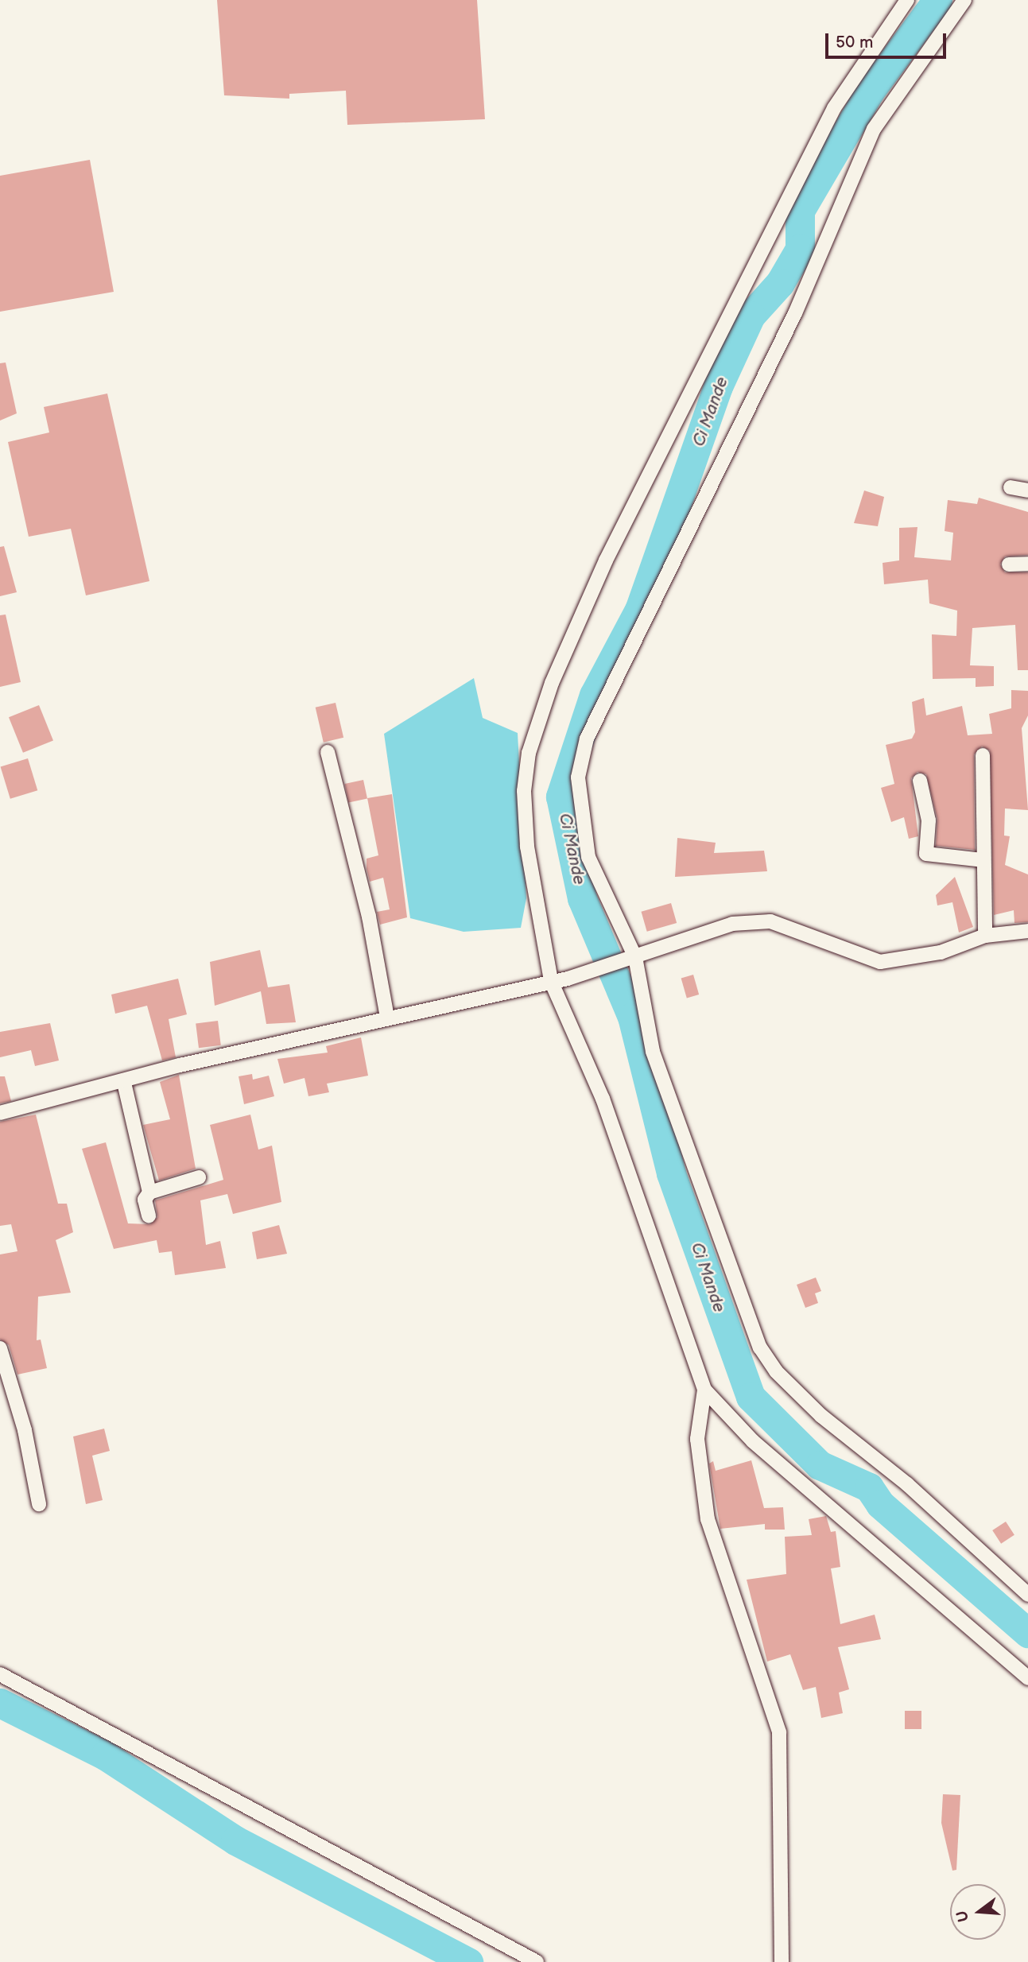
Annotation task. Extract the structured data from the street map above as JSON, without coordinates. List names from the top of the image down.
{
  "water": ["Ci Mande"],
  "scale_bar": "50 m",
  "north": "left"
}
